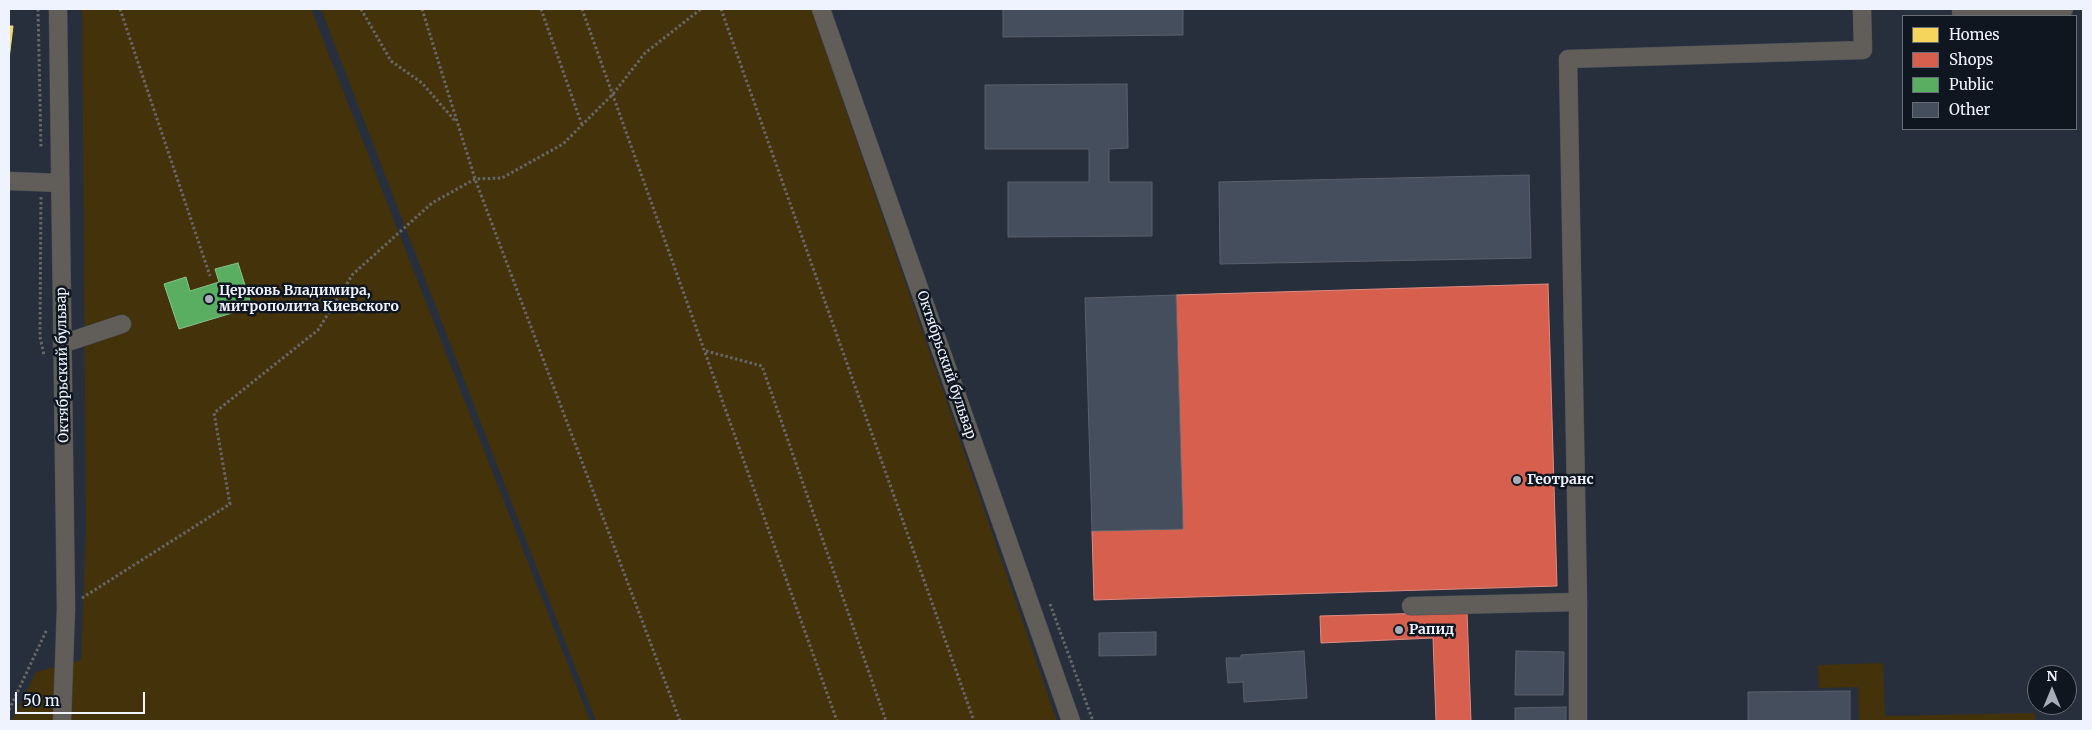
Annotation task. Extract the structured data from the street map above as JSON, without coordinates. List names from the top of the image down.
{
  "streets": {
    "street": ["Октябрьский бульвар"]
  },
  "places": ["Церковь Владимира, митрополита Киевского", "Геотранс", "Рапид"],
  "legend": [
    "Homes",
    "Shops",
    "Public",
    "Other"
  ],
  "scale_bar": "50 m",
  "north": "top"
}
